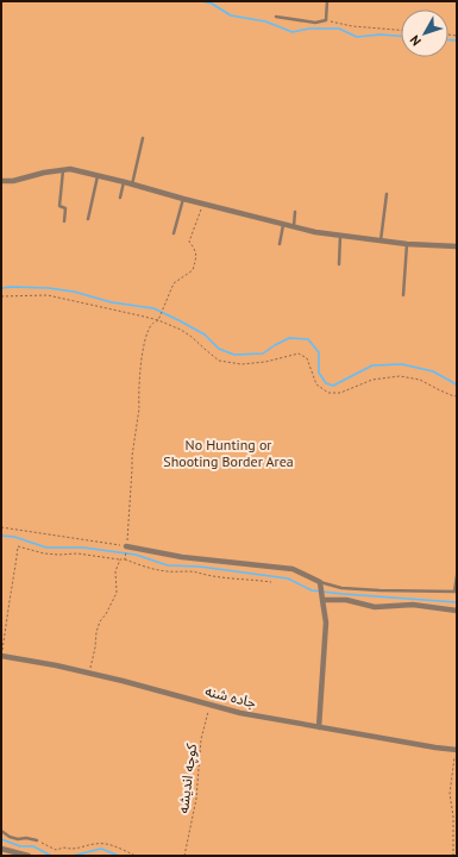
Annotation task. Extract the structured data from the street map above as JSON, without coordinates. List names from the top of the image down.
{
  "streets": {
    "street": ["جاده شنه"],
    "path": ["کوچه اندیشه"]
  },
  "crossings": [
    ["جاده شنه", "کوچه اندیشه"]
  ],
  "parks": ["No Hunting or Shooting Border Area"],
  "north": "bottom left"
}
